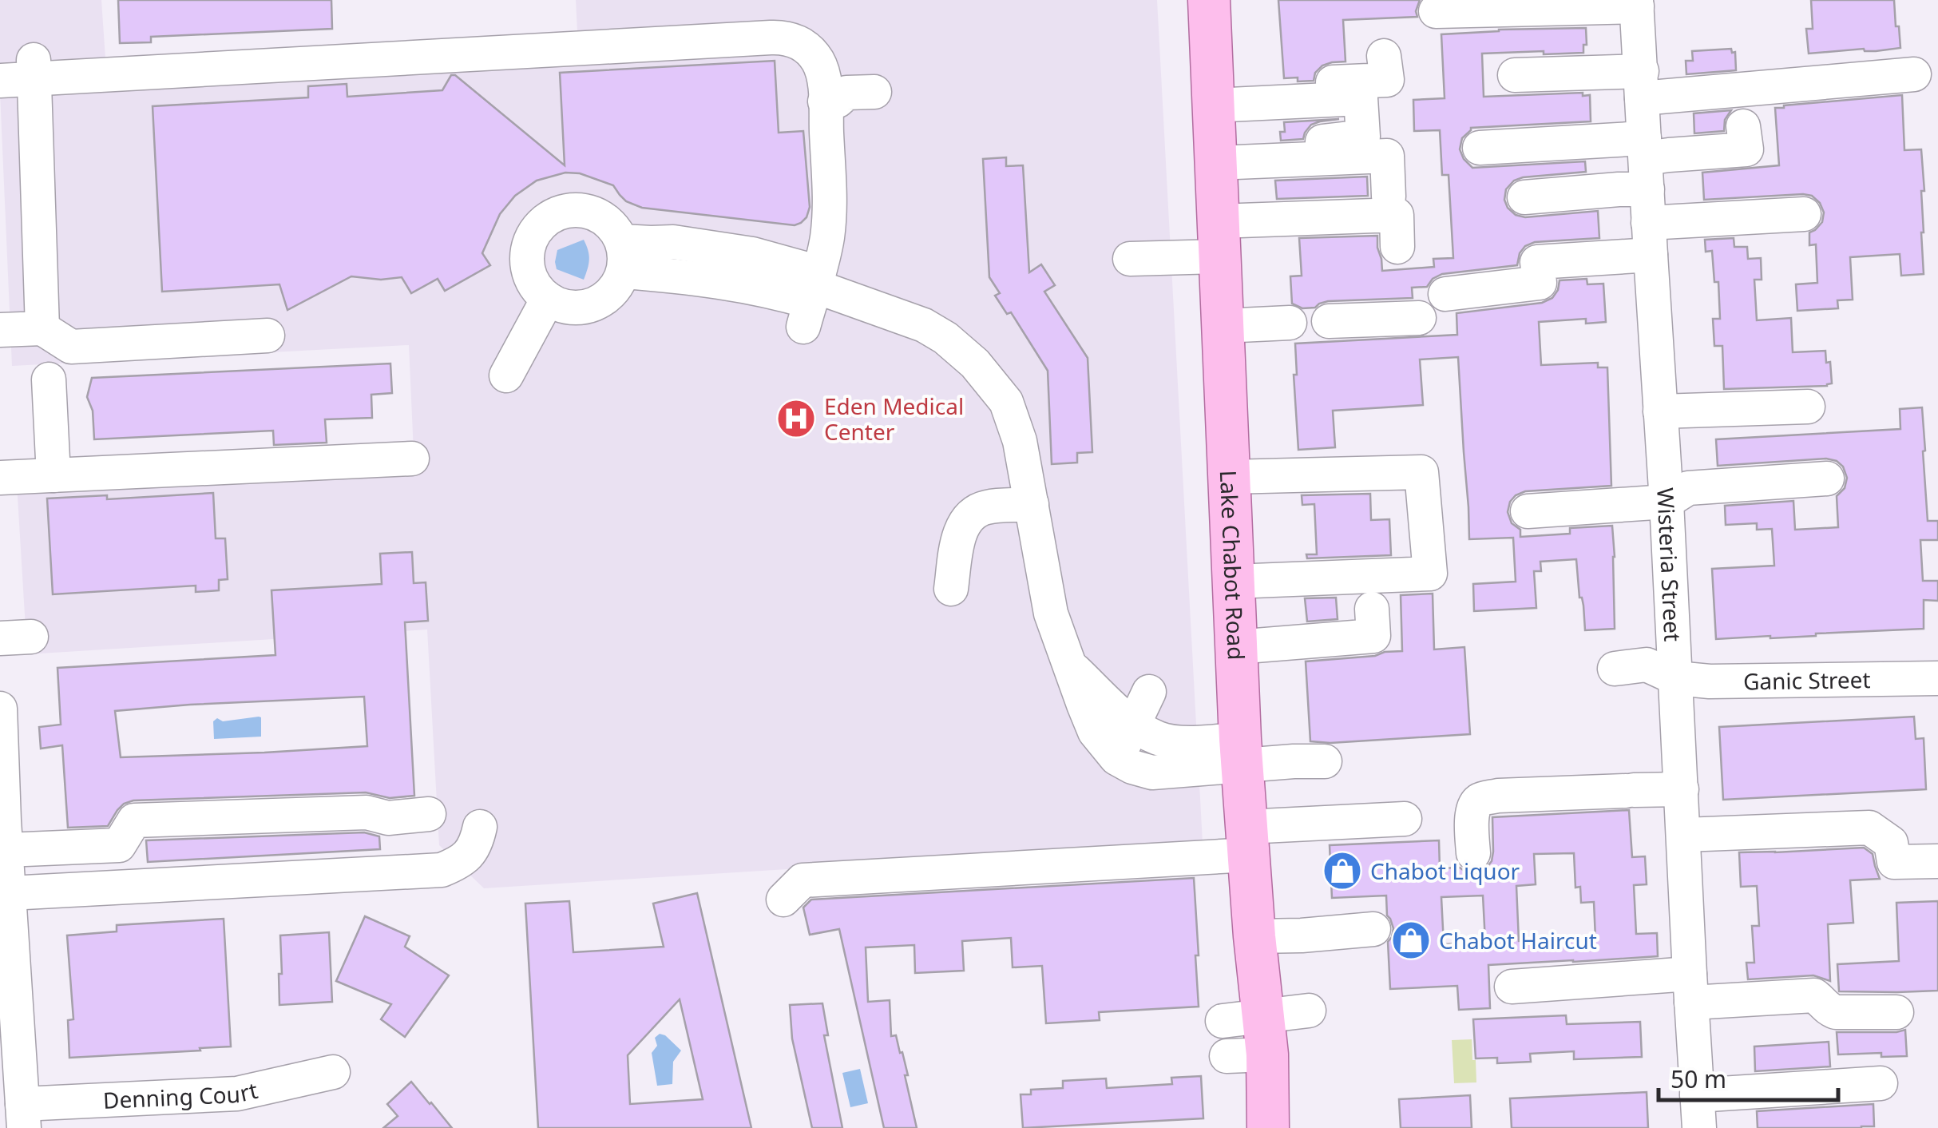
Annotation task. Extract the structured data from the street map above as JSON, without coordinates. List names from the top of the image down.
{
  "streets": {
    "main road": ["Lake Chabot Road"],
    "street": ["Wisteria Street", "Ganic Street", "Denning Court"]
  },
  "crossings": [
    ["Wisteria Street", "Ganic Street"]
  ],
  "places": {
    "hospital": ["Eden Medical Center"],
    "shop": ["Chabot Liquor", "Chabot Haircut"]
  },
  "scale_bar": "50 m"
}
